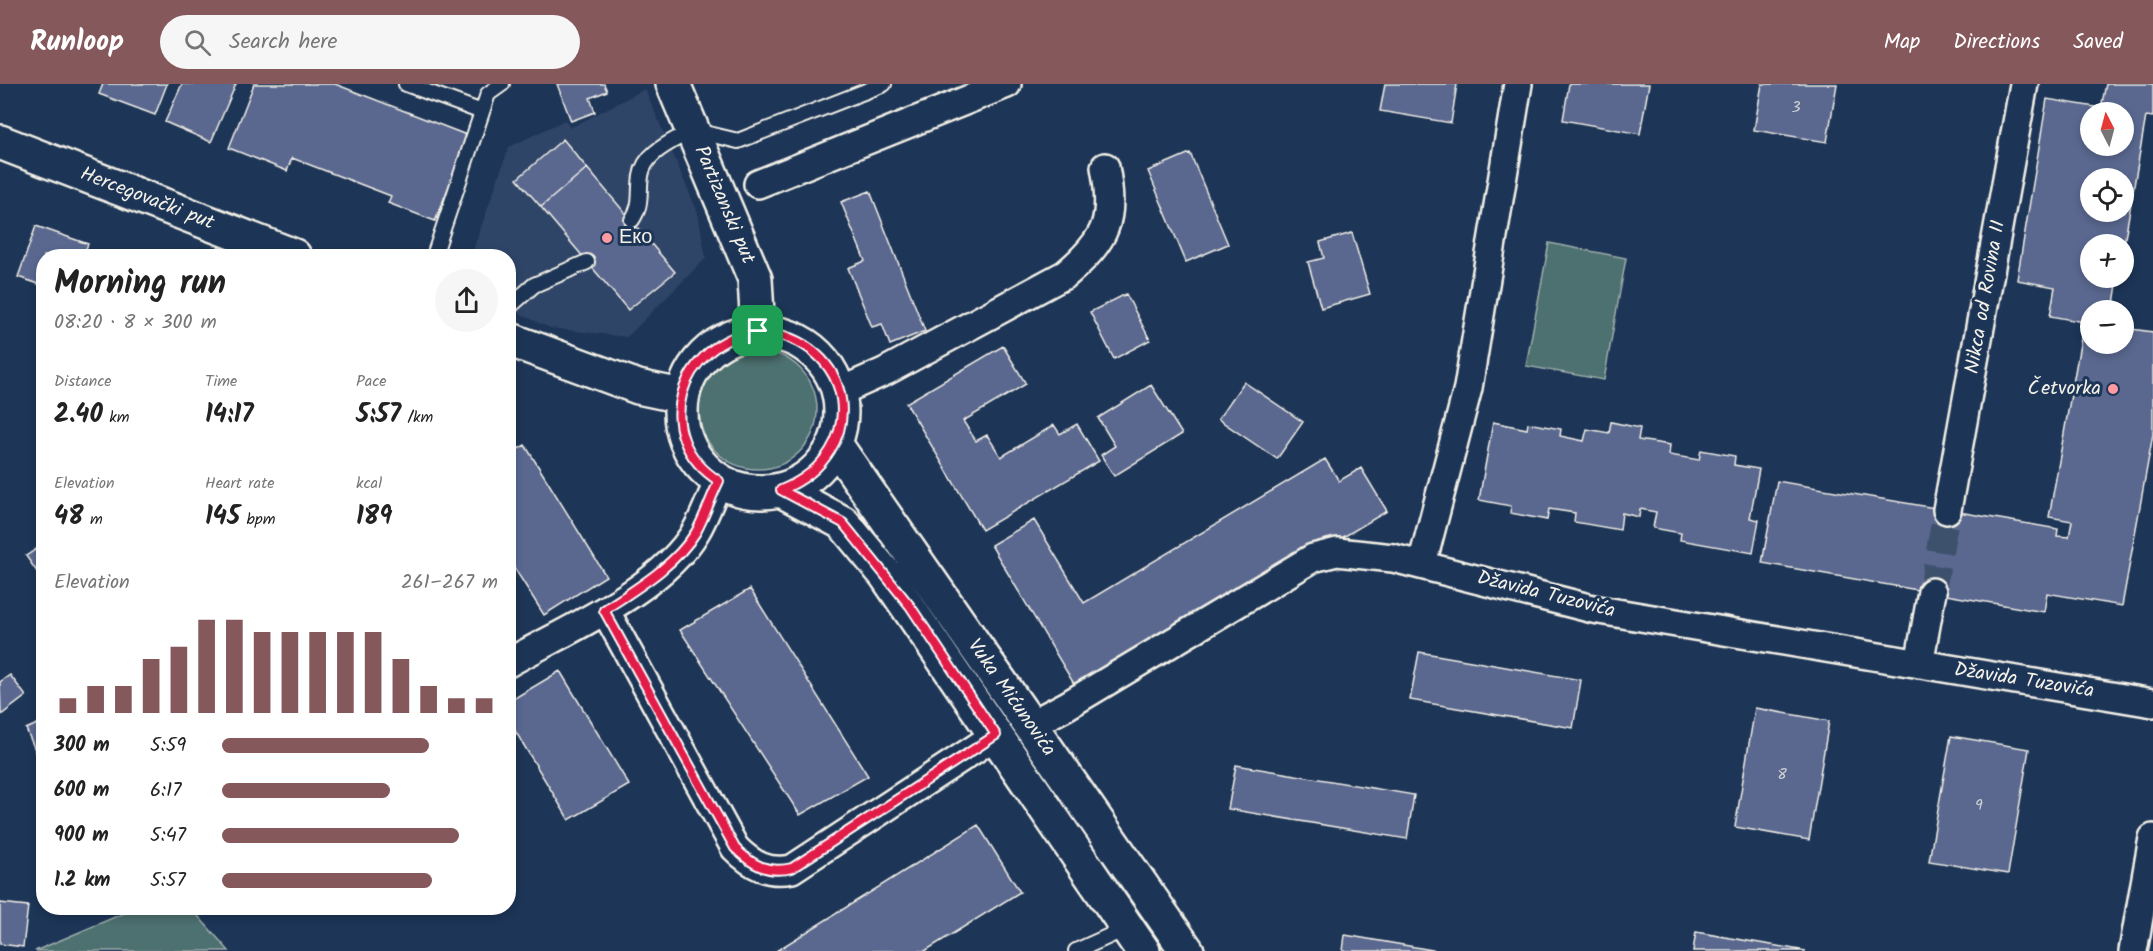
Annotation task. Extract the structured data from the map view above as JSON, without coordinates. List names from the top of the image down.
{
  "streets": {
    "main road": ["Hercegovački put", "Partizanski put", "Vuka Mićunovića"],
    "street": ["Nikca od Rovina II", "Džavida Tuzovića"]
  },
  "crossings": [
    ["Partizanski put", "Vuka Mićunovića"],
    ["Džavida Tuzovića", "Vuka Mićunovića"]
  ],
  "places": ["Еко", "Četvorka"],
  "house_numbers": ["3", "8", "9"],
  "north": "top",
  "page": {
    "header": "Runloop",
    "search": "Search here",
    "nav": ["Map", "Directions", "Saved"],
    "map_buttons": ["+", "−"],
    "heading": ["Morning run", "08:20 · 8 × 300 m"],
    "stats": [
      ["Distance", "2.40 km"],
      ["Time", "14:17"],
      ["Pace", "5:57 /km"],
      ["Elevation", "48 m"],
      ["Heart rate", "145 bpm"],
      ["kcal", "189"]
    ],
    "chart": ["Elevation", "261–267 m"],
    "list": [
      {
        "name": "300 m",
        "note": "5:59"
      },
      {
        "name": "600 m",
        "note": "6:17"
      },
      {
        "name": "900 m",
        "note": "5:47"
      },
      {
        "name": "1.2 km",
        "note": "5:57"
      }
    ]
  }
}
